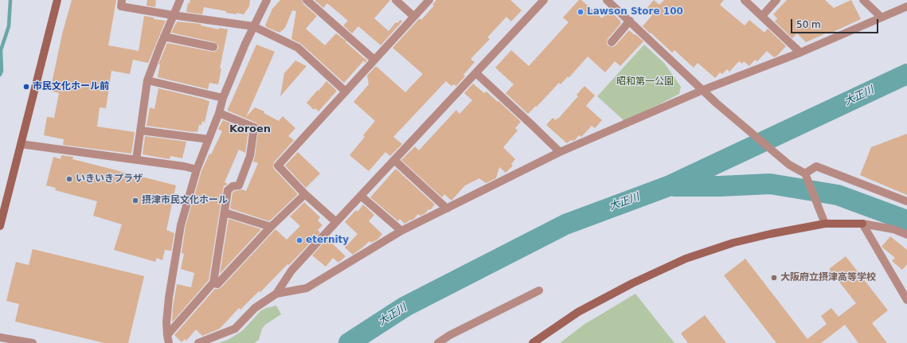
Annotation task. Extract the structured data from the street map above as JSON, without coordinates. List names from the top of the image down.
{
  "districts": ["Koroen"],
  "water": ["大正川"],
  "parks": ["昭和第一公園"],
  "places": [
    "Lawson Store 100",
    "市民文化ホール前",
    "いきいきプラザ",
    "摂津市民文化ホール",
    "eternity",
    "大阪府立摂津高等学校"
  ],
  "scale_bar": "50 m"
}
